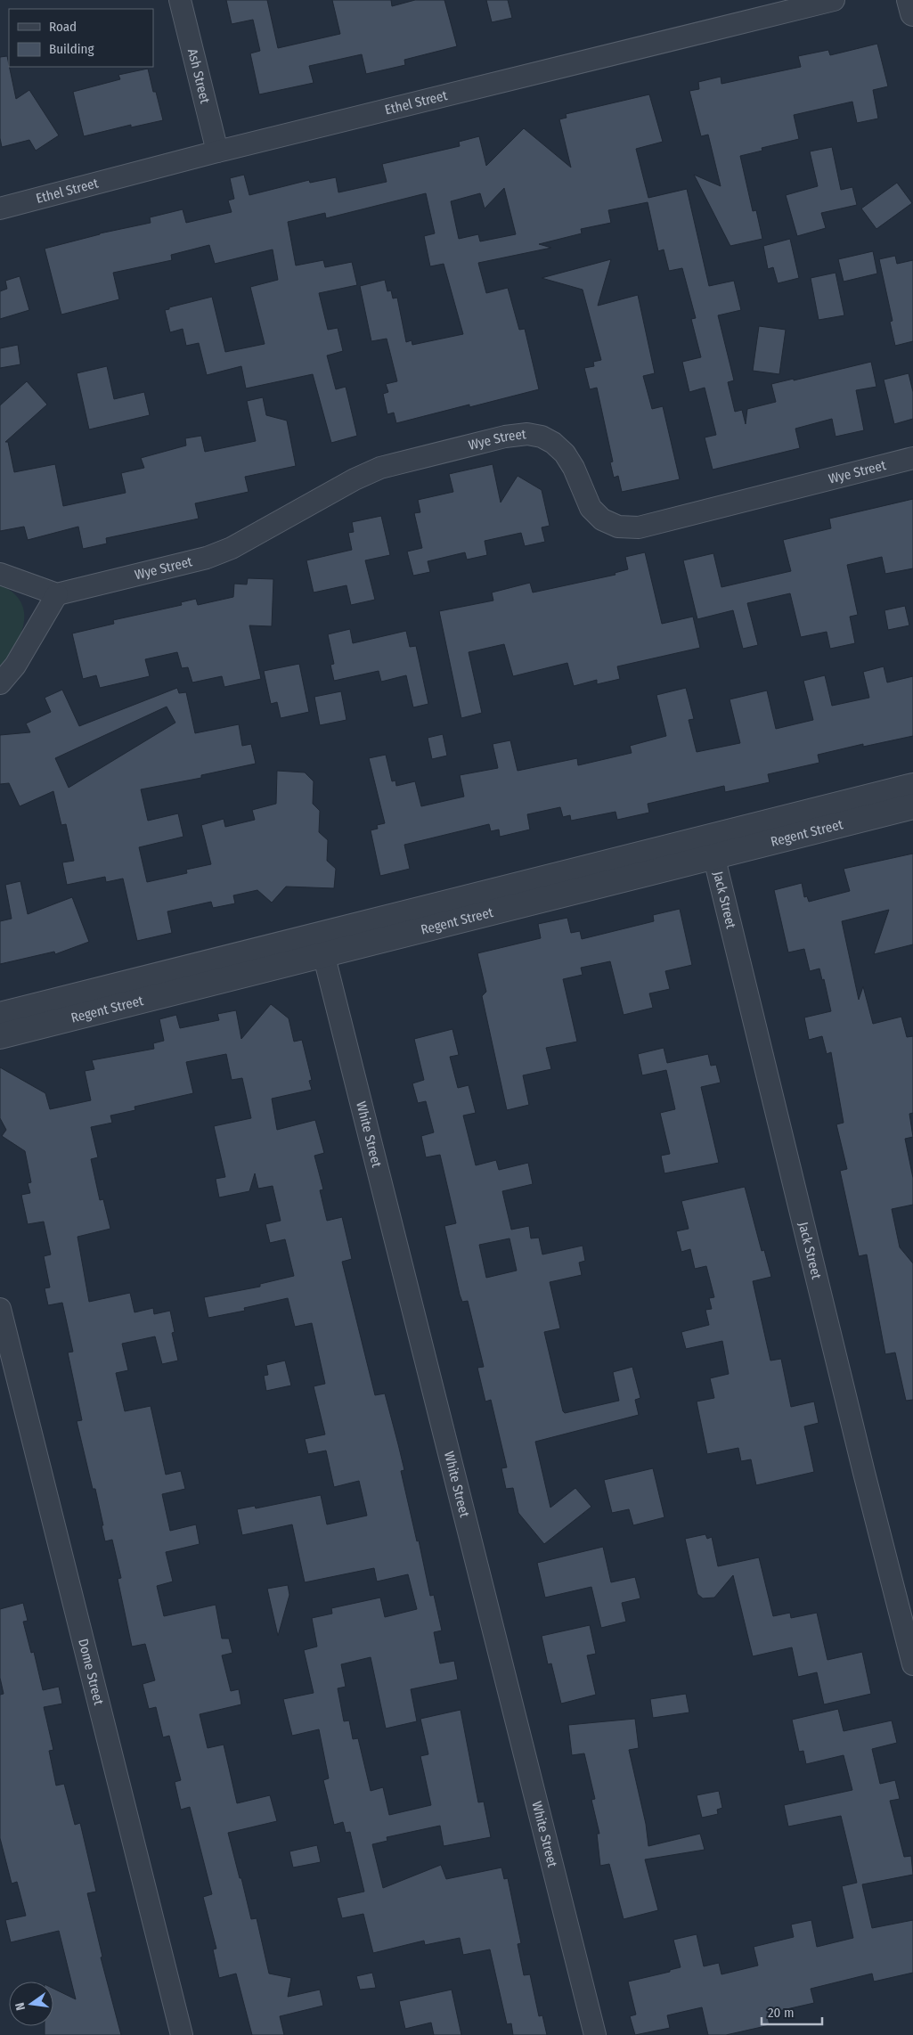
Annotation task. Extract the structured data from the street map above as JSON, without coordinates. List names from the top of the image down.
{
  "streets": {
    "street": [
      "Ash Street",
      "Ethel Street",
      "Wye Street",
      "Regent Street",
      "Jack Street",
      "White Street",
      "Dome Street"
    ]
  },
  "crossings": [
    ["Ash Street", "Ethel Street"],
    ["Regent Street", "Jack Street"],
    ["Regent Street", "White Street"]
  ],
  "legend": ["Road", "Building"],
  "scale_bar": "20 m",
  "north": "left"
}
